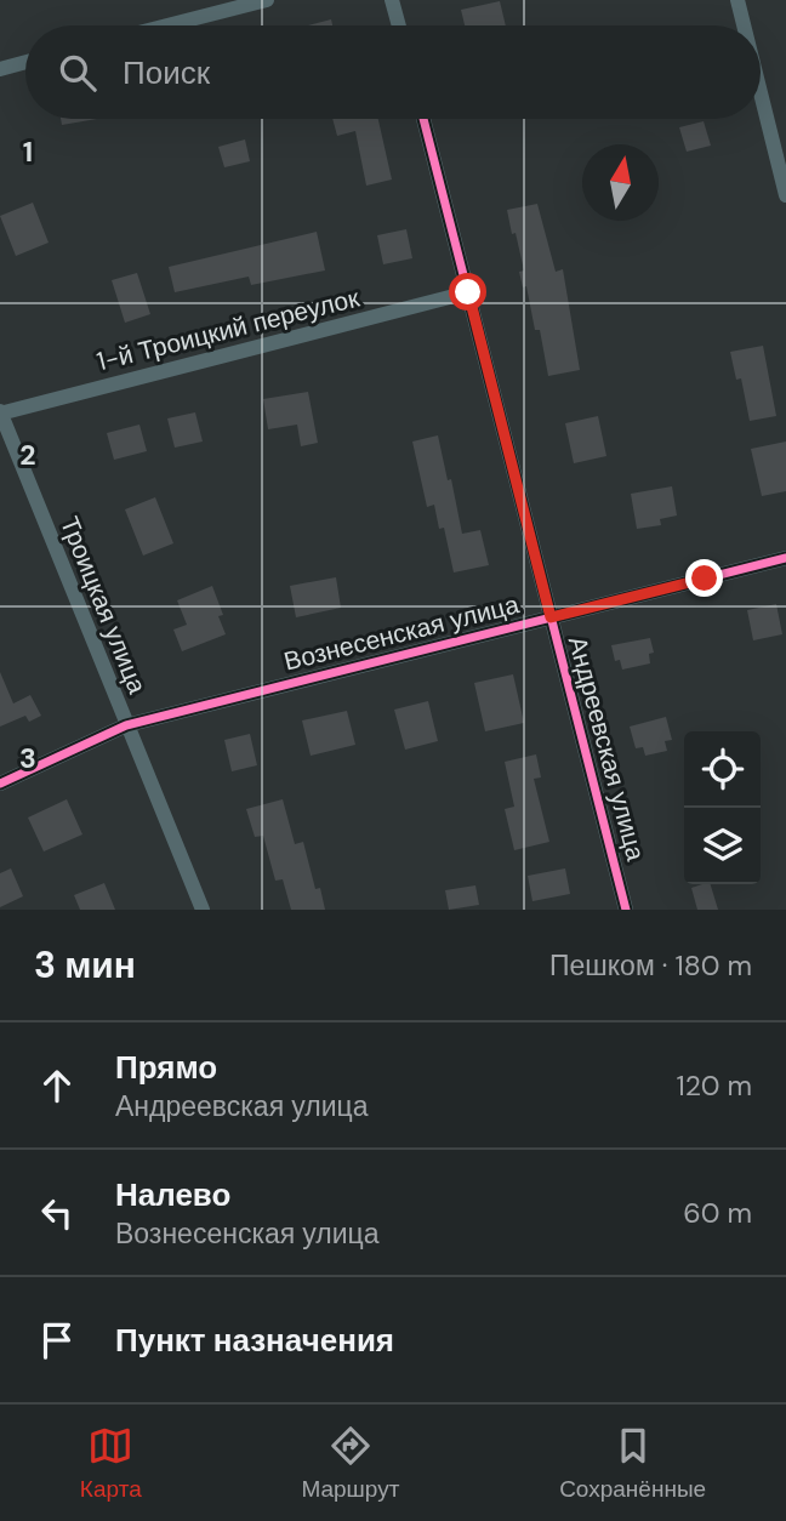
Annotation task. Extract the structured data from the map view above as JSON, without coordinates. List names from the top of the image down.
{
  "streets": {
    "street": [
      "1-й Троицкий переулок",
      "Троицкая улица",
      "Вознесенская улица",
      "Андреевская улица"
    ]
  },
  "crossings": [
    ["1-й Троицкий переулок", "Троицкая улица"],
    ["1-й Троицкий переулок", "Андреевская улица"],
    ["Троицкая улица", "Вознесенская улица"],
    ["Вознесенская улица", "Андреевская улица"]
  ],
  "north": "top",
  "page": {
    "search": "Поиск",
    "heading": ["3 мин", "Пешком · 180 m"],
    "list": [
      ["Прямо", "Андреевская улица", "120 m"],
      ["Налево", "Вознесенская улица", "60 m"],
      "Пункт назначения"
    ],
    "nav": ["Карта", "Маршрут", "Сохранённые"]
  },
  "grid": {
    "rows": ["1", "2", "3"]
  }
}
